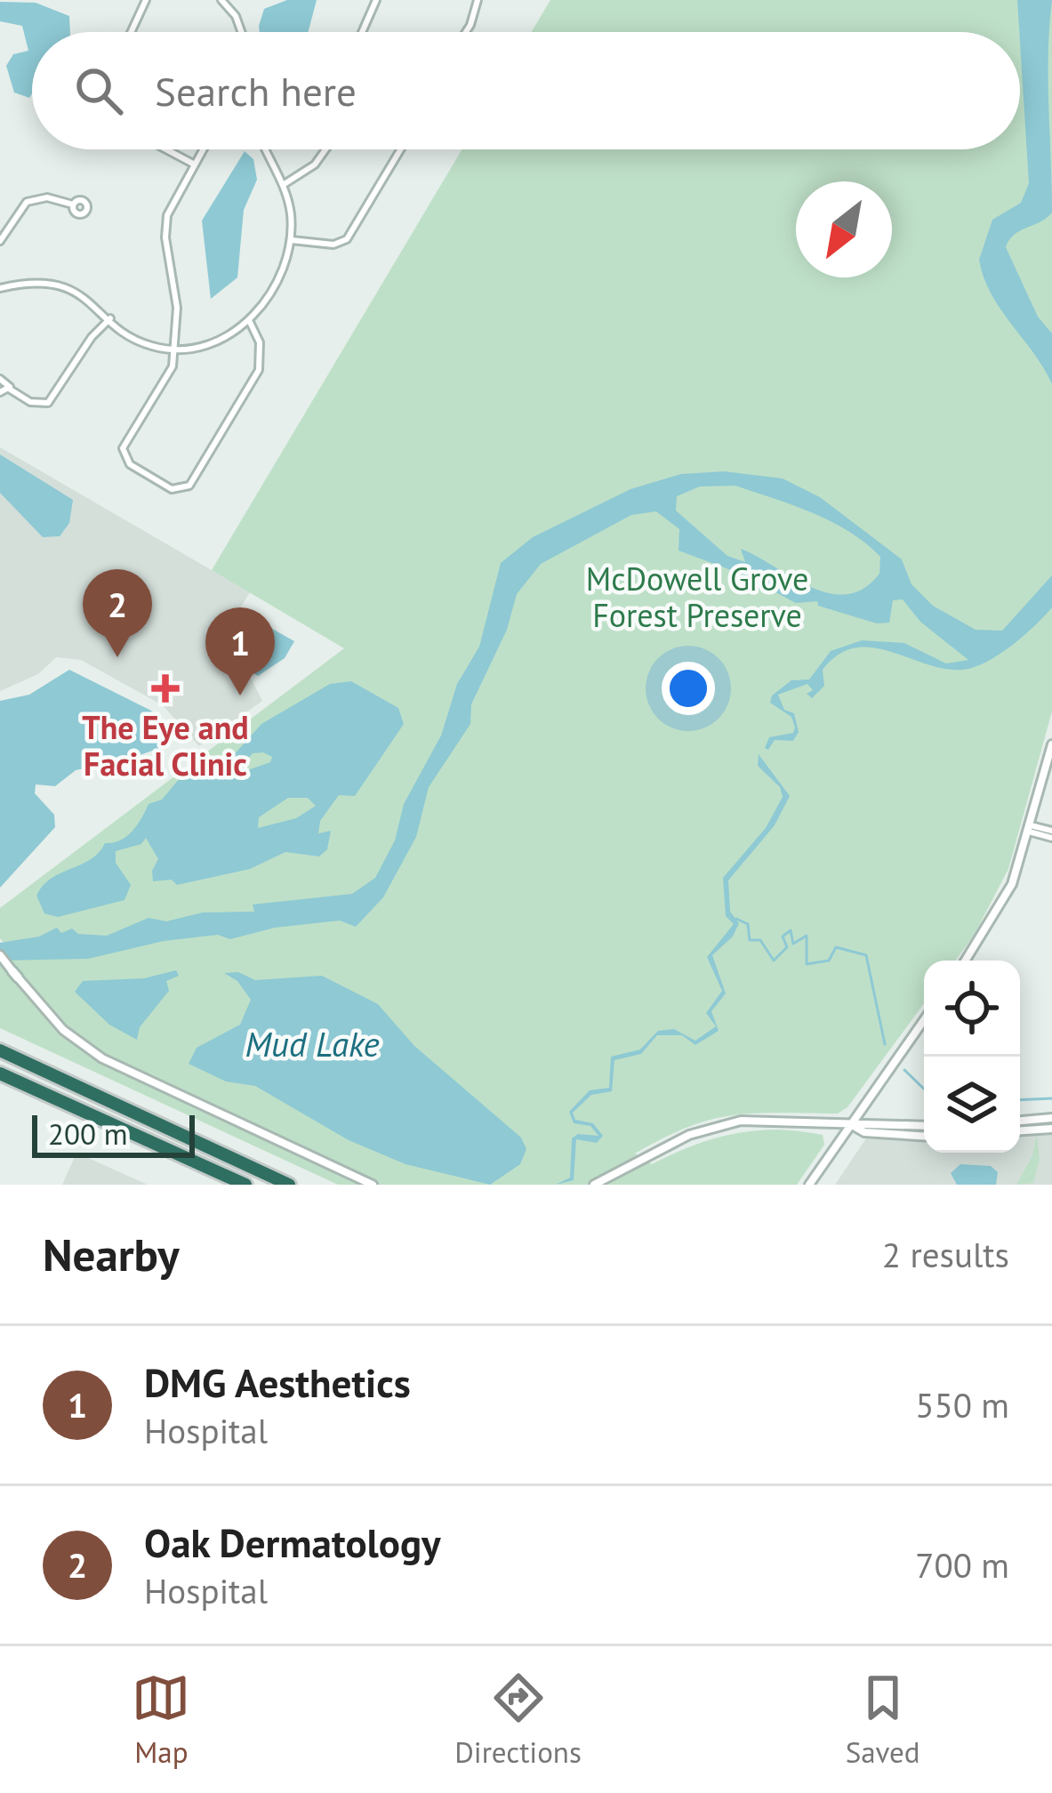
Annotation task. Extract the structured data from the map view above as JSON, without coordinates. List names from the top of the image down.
{
  "water": ["Mud Lake"],
  "parks": ["McDowell Grove Forest Preserve"],
  "places": {
    "health": ["The Eye and Facial Clinic"]
  },
  "scale_bar": "200 m",
  "north": "bottom left",
  "page": {
    "search": "Search here",
    "pins": ["2", "1"],
    "scale": "200 m",
    "heading": ["Nearby", "2 results"],
    "list": [
      {
        "mark": "1",
        "name": "DMG Aesthetics",
        "note": "Hospital",
        "value": "550 m"
      },
      {
        "mark": "2",
        "name": "Oak Dermatology",
        "note": "Hospital",
        "value": "700 m"
      }
    ],
    "nav": ["Map", "Directions", "Saved"]
  }
}
